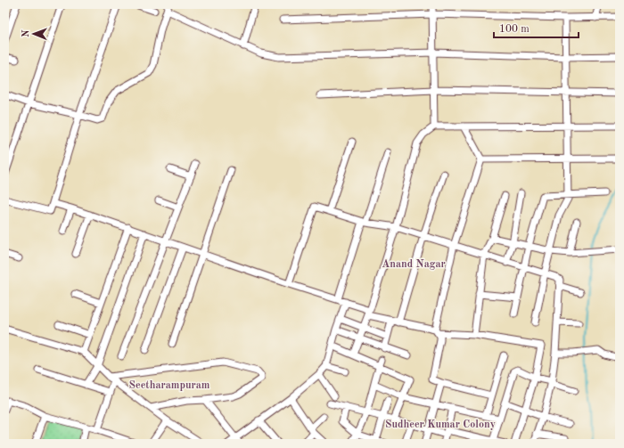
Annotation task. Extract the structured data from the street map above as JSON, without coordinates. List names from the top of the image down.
{
  "districts": ["Anand Nagar", "Seetharampuram", "Sudheer Kumar Colony"],
  "scale_bar": "100 m",
  "north": "left"
}
